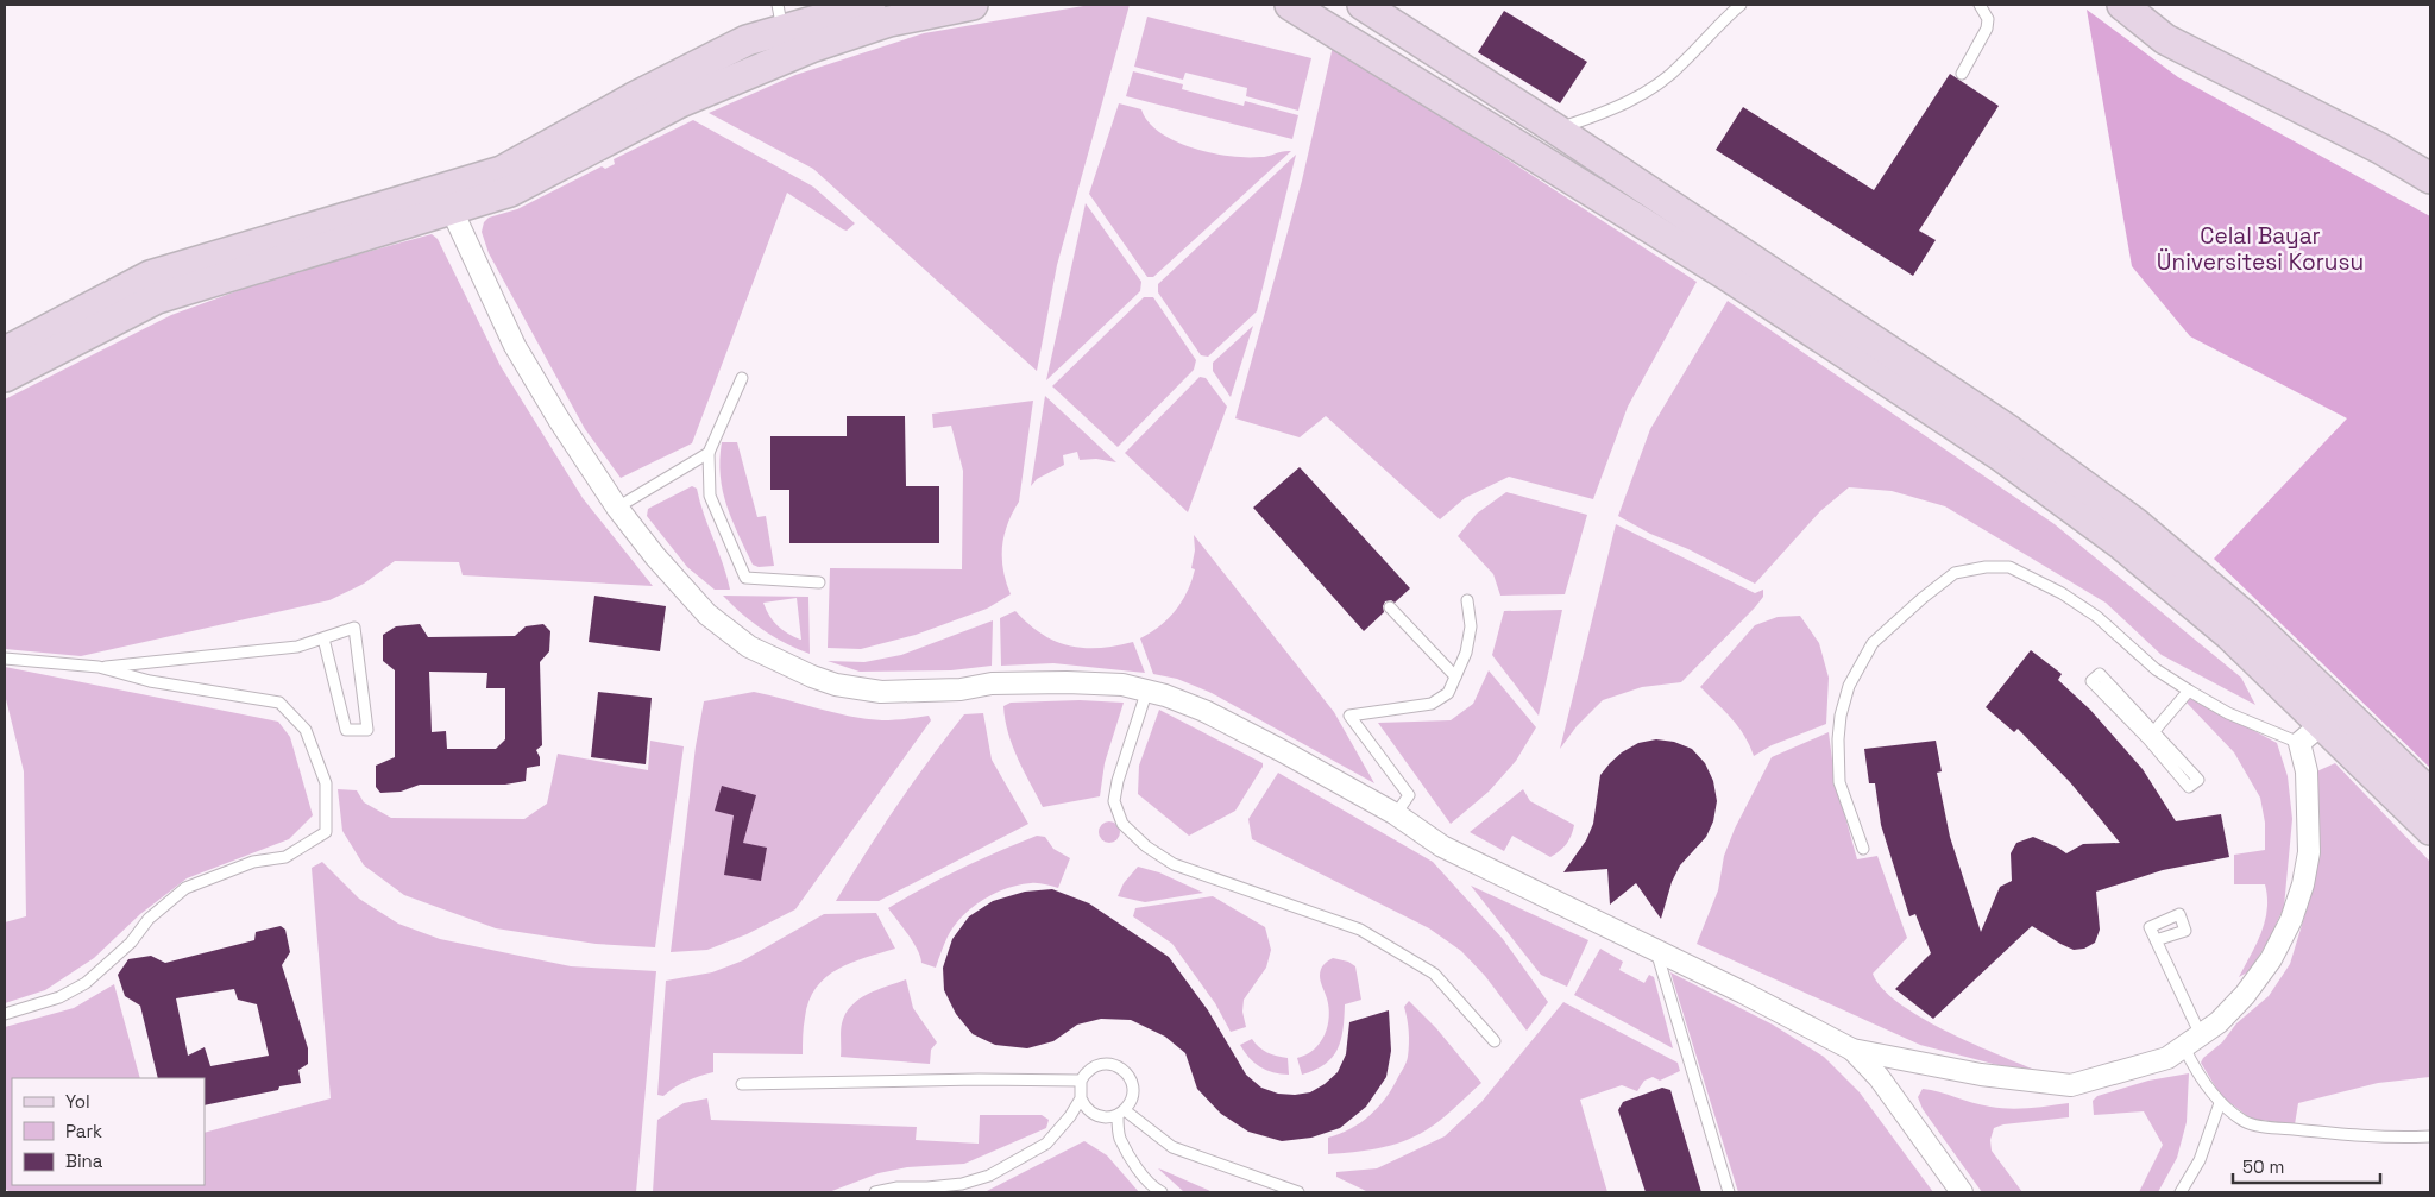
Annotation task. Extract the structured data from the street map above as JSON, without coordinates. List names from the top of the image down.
{
  "parks": ["Celal Bayar Üniversitesi Korusu"],
  "legend": ["Yol", "Park", "Bina"],
  "scale_bar": "50 m"
}
